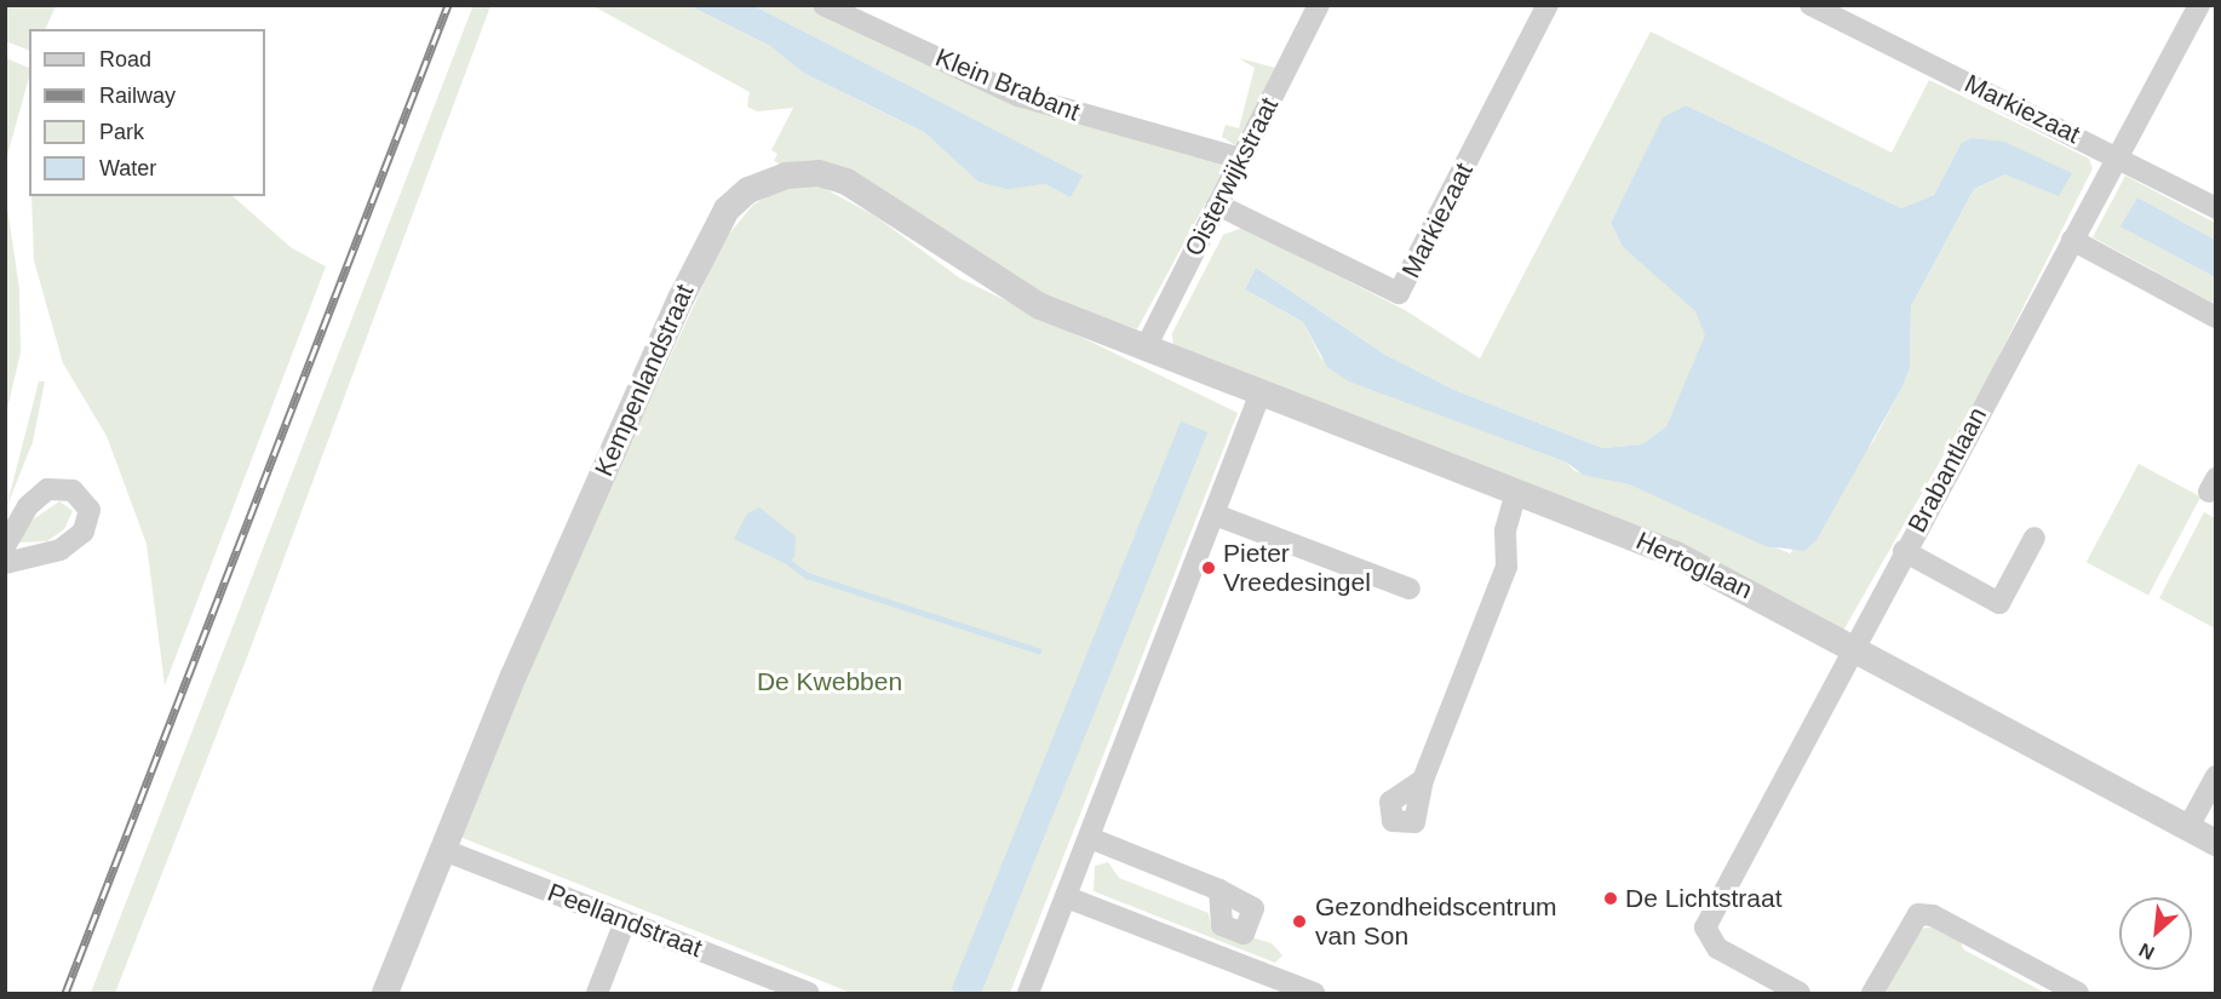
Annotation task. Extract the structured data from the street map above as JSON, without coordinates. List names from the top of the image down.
{
  "streets": {
    "street": [
      "Klein Brabant",
      "Markiezaat",
      "Oisterwijkstraat",
      "Kempenlandstraat",
      "Brabantlaan",
      "Hertoglaan",
      "Peellandstraat"
    ]
  },
  "crossings": [
    ["Klein Brabant", "Oisterwijkstraat"],
    ["Markiezaat", "Oisterwijkstraat"],
    ["Markiezaat", "Brabantlaan"],
    ["Oisterwijkstraat", "Kempenlandstraat"],
    ["Oisterwijkstraat", "Hertoglaan"],
    ["Kempenlandstraat", "Hertoglaan"],
    ["Kempenlandstraat", "Peellandstraat"],
    ["Brabantlaan", "Hertoglaan"]
  ],
  "parks": ["De Kwebben"],
  "places": ["Pieter Vreedesingel", "De Lichtstraat", "Gezondheidscentrum van Son"],
  "legend": [
    "Road",
    "Railway",
    "Park",
    "Water"
  ],
  "north": "bottom left"
}
